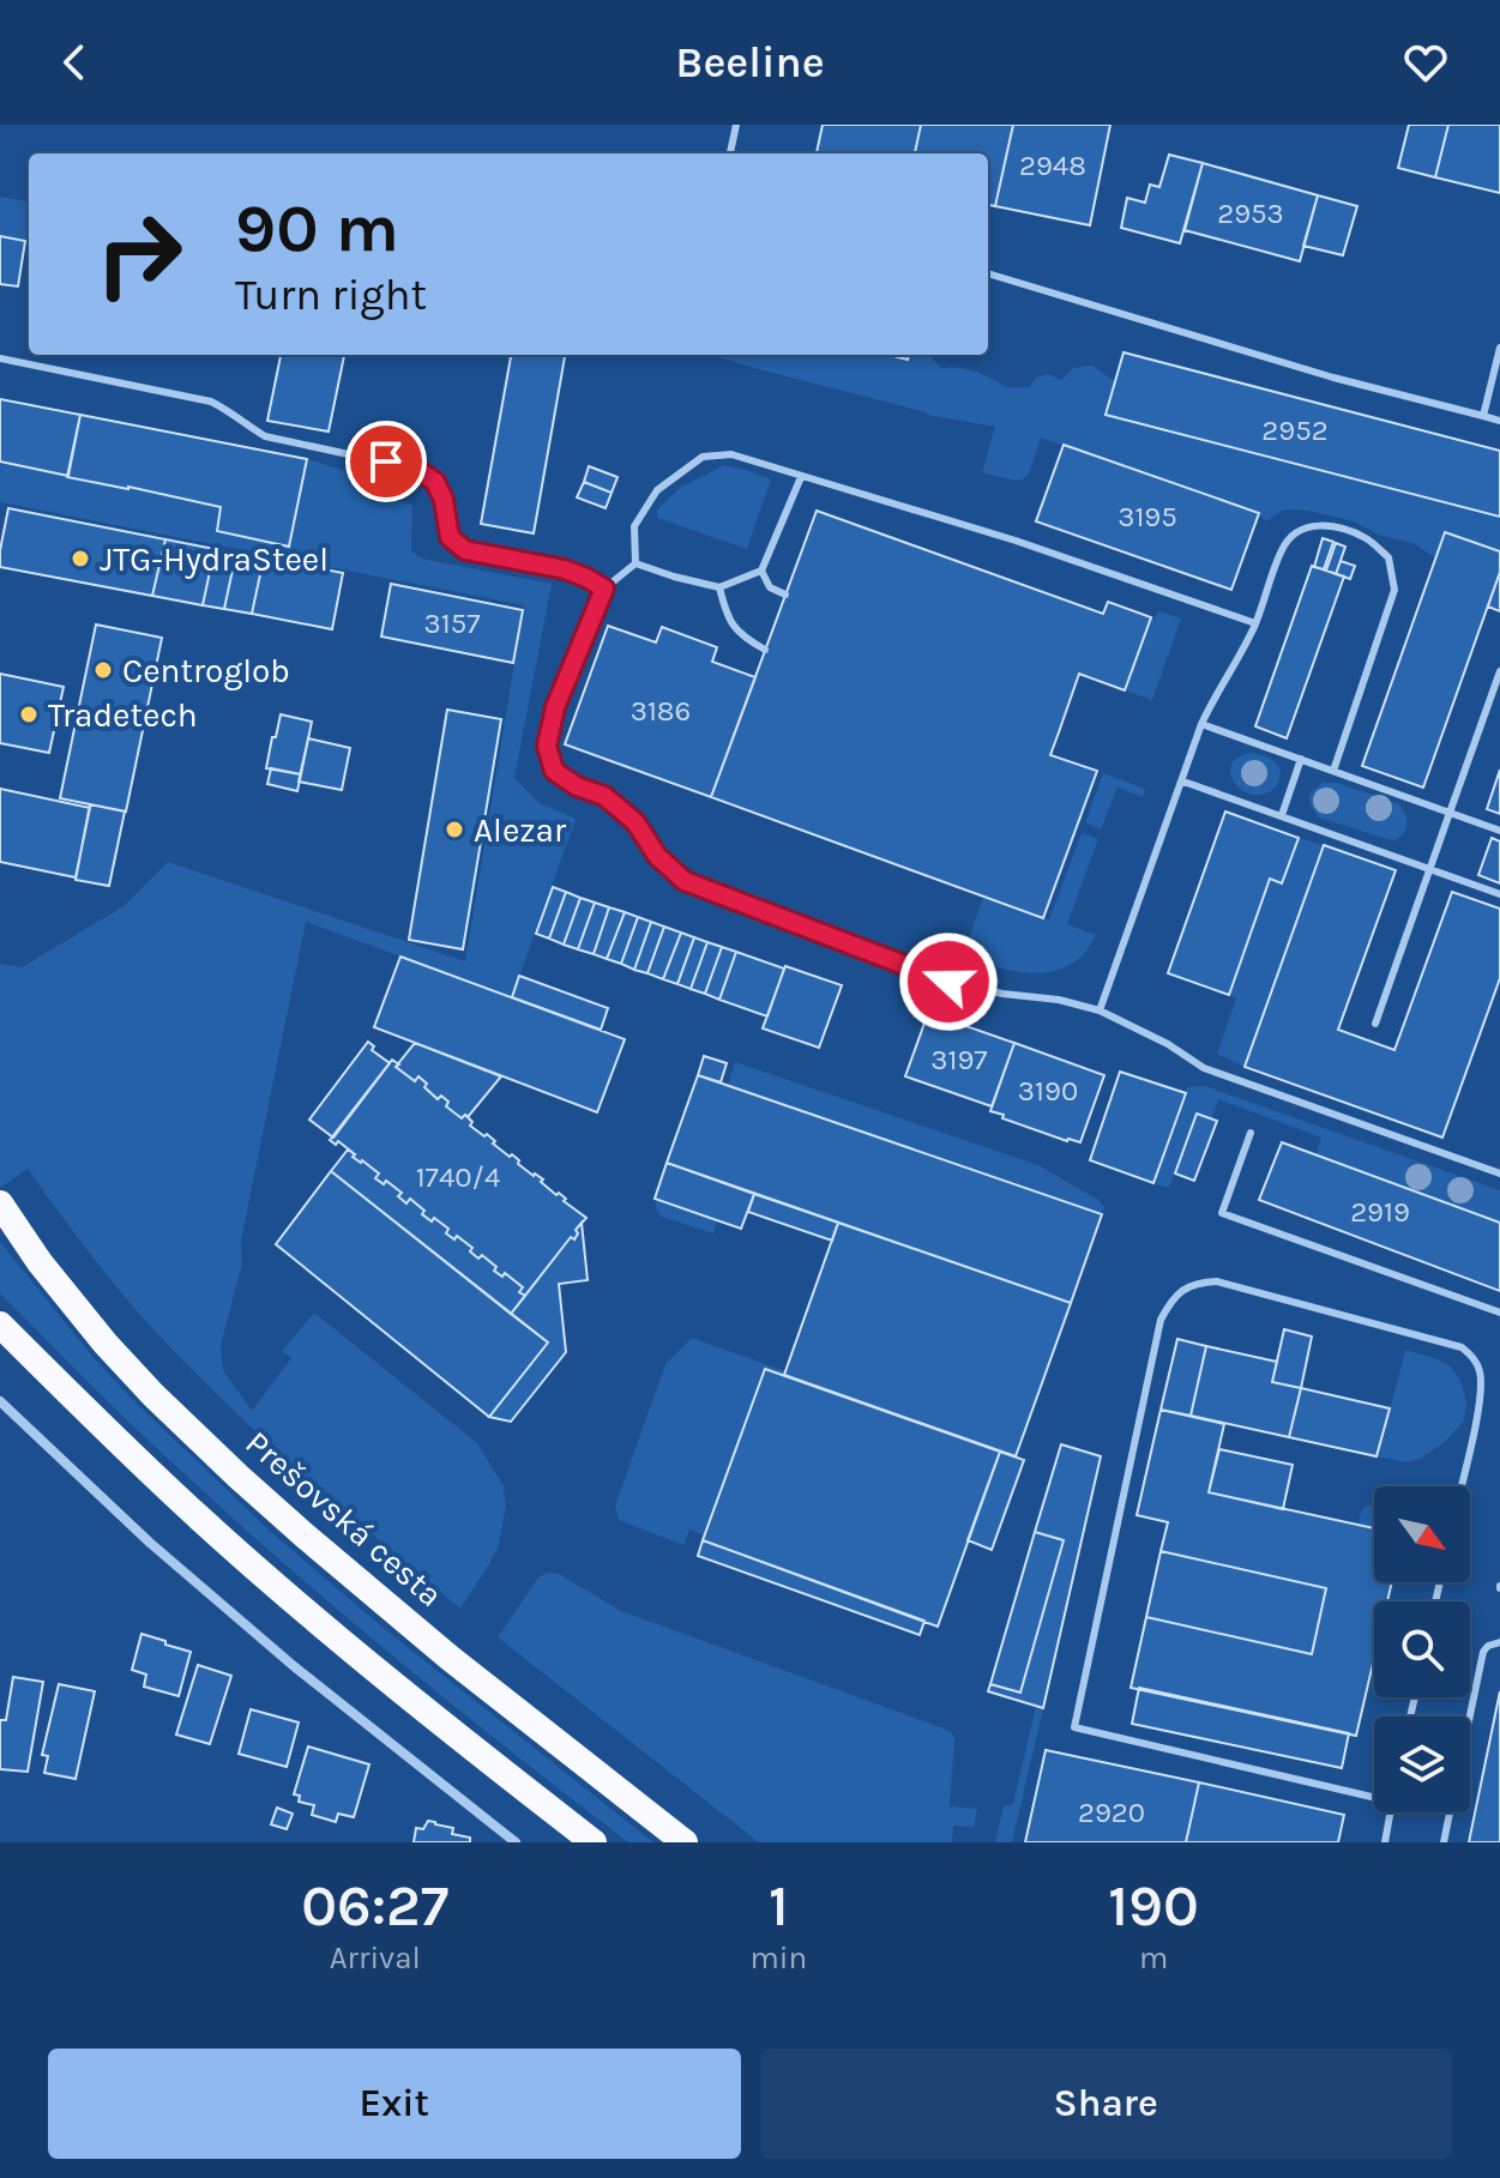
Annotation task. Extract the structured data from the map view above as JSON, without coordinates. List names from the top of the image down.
{
  "streets": {
    "highway": ["Prešovská cesta"]
  },
  "places": [
    "JTG-HydraSteel",
    "Centroglob",
    "Tradetech",
    "Alezar"
  ],
  "house_numbers": [
    "2948",
    "2953",
    "2952",
    "3195",
    "3157",
    "3186",
    "3197",
    "3190",
    "1740/4",
    "2919",
    "2920"
  ],
  "north": "bottom right",
  "page": {
    "header": "Beeline",
    "turn": ["90 m", "Turn right"],
    "eta": [
      "06:27",
      "Arrival",
      "1",
      "min",
      "190",
      "m"
    ],
    "buttons": ["Exit", "Share"]
  }
}
